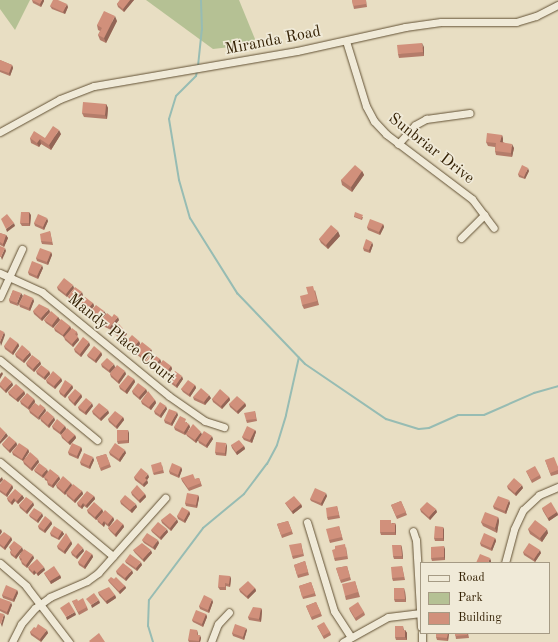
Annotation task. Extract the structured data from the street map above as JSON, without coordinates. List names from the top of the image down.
{
  "streets": {
    "street": ["Miranda Road", "Sunbriar Drive", "Mandy Place Court"]
  },
  "crossings": [
    ["Miranda Road", "Sunbriar Drive"]
  ],
  "legend": ["Road", "Park", "Building"]
}
